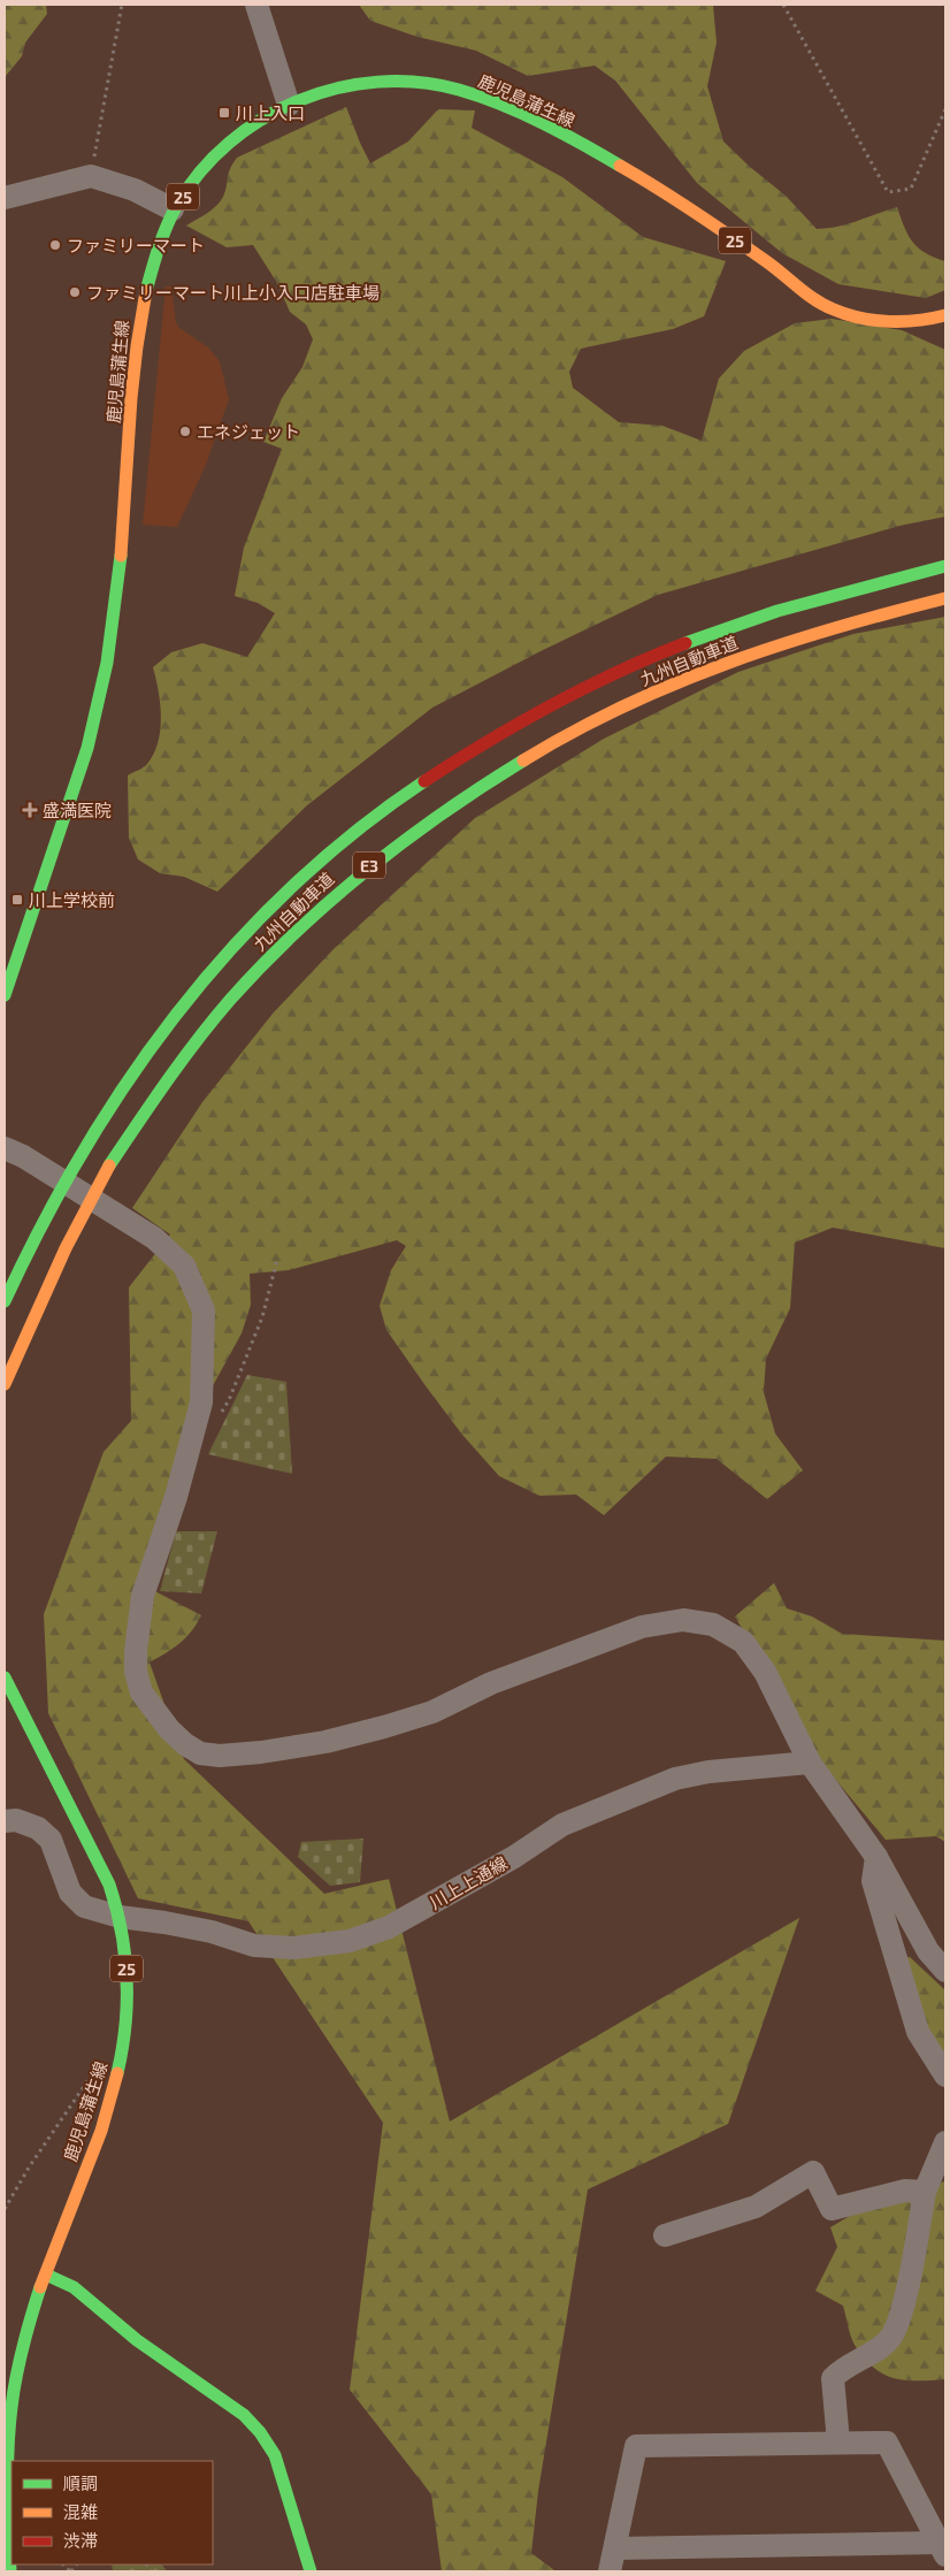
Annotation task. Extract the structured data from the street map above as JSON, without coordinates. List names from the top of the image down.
{
  "streets": {
    "main road": [
      "鹿児島蒲生線",
      "25",
      "九州自動車道",
      "E3"
    ],
    "street": ["川上上通線"]
  },
  "crossings": [
    ["鹿児島蒲生線", "川上上通線"]
  ],
  "places": {
    "transit": ["川上入口", "川上学校前"],
    "other": ["ファミリーマート", "ファミリーマート川上小入口店駐車場", "エネジェット"],
    "health": ["盛満医院"]
  },
  "legend": ["順調", "混雑", "渋滞"]
}
